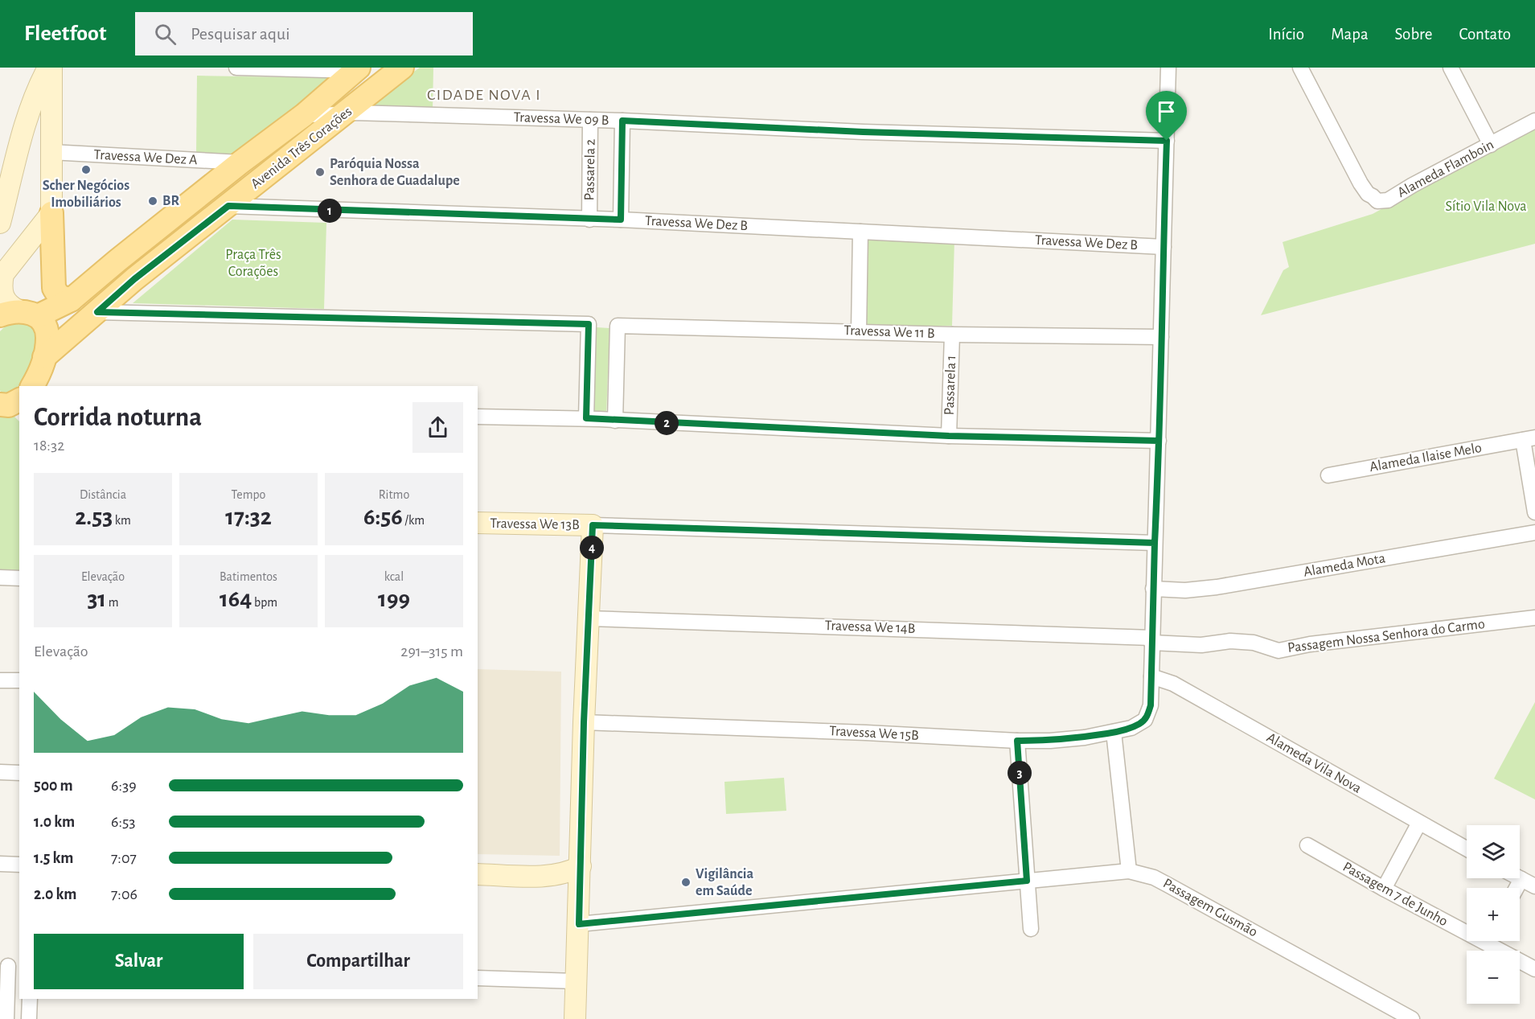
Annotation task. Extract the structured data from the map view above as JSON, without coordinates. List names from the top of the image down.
{
  "streets": {
    "main road": ["Avenida Três Corações", "Travessa We 13B"],
    "street": [
      "Travessa We 09 B",
      "Travessa We Dez A",
      "Alameda Flamboin",
      "Passarela 2",
      "Travessa We Dez B",
      "Travessa We 11 B",
      "Passarela 1",
      "Alameda Ilaise Melo",
      "Alameda Mota",
      "Travessa We 14B",
      "Passagem Nossa Senhora do Carmo",
      "Travessa We 15B",
      "Alameda Vila Nova",
      "Passagem 7 de Junho",
      "Passagem Gusmão"
    ]
  },
  "crossings": [
    ["Travessa We 09 B", "Avenida Três Corações"],
    ["Travessa We 09 B", "Passarela 2"],
    ["Avenida Três Corações", "Travessa We Dez A"],
    ["Avenida Três Corações", "Travessa We Dez B"],
    ["Passarela 2", "Travessa We Dez B"],
    ["Travessa We 11 B", "Passarela 1"],
    ["Travessa We 14B", "Passagem Nossa Senhora do Carmo"],
    ["Travessa We 15B", "Alameda Vila Nova"]
  ],
  "districts": ["CIDADE NOVA I"],
  "parks": ["Sítio Vila Nova", "Praça Três Corações"],
  "places": [
    "Scher Negócios Imobiliários",
    "Paróquia Nossa Senhora de Guadalupe",
    "BR",
    "Vigilância em Saúde"
  ],
  "page": {
    "header": "Fleetfoot",
    "search": "Pesquisar aqui",
    "nav": [
      "Início",
      "Mapa",
      "Sobre",
      "Contato"
    ],
    "pins": [
      "1",
      "2",
      "4",
      "3"
    ],
    "heading": ["Corrida noturna", "18:32"],
    "stats": [
      ["Distância", "2.53 km"],
      ["Tempo", "17:32"],
      ["Ritmo", "6:56 /km"],
      ["Elevação", "31 m"],
      ["Batimentos", "164 bpm"],
      ["kcal", "199"]
    ],
    "chart": ["Elevação", "291–315 m"],
    "list": [
      {
        "name": "500 m",
        "note": "6:39"
      },
      {
        "name": "1.0 km",
        "note": "6:53"
      },
      {
        "name": "1.5 km",
        "note": "7:07"
      },
      {
        "name": "2.0 km",
        "note": "7:06"
      }
    ],
    "map_buttons": ["+", "−"],
    "buttons": ["Salvar", "Compartilhar"]
  }
}
